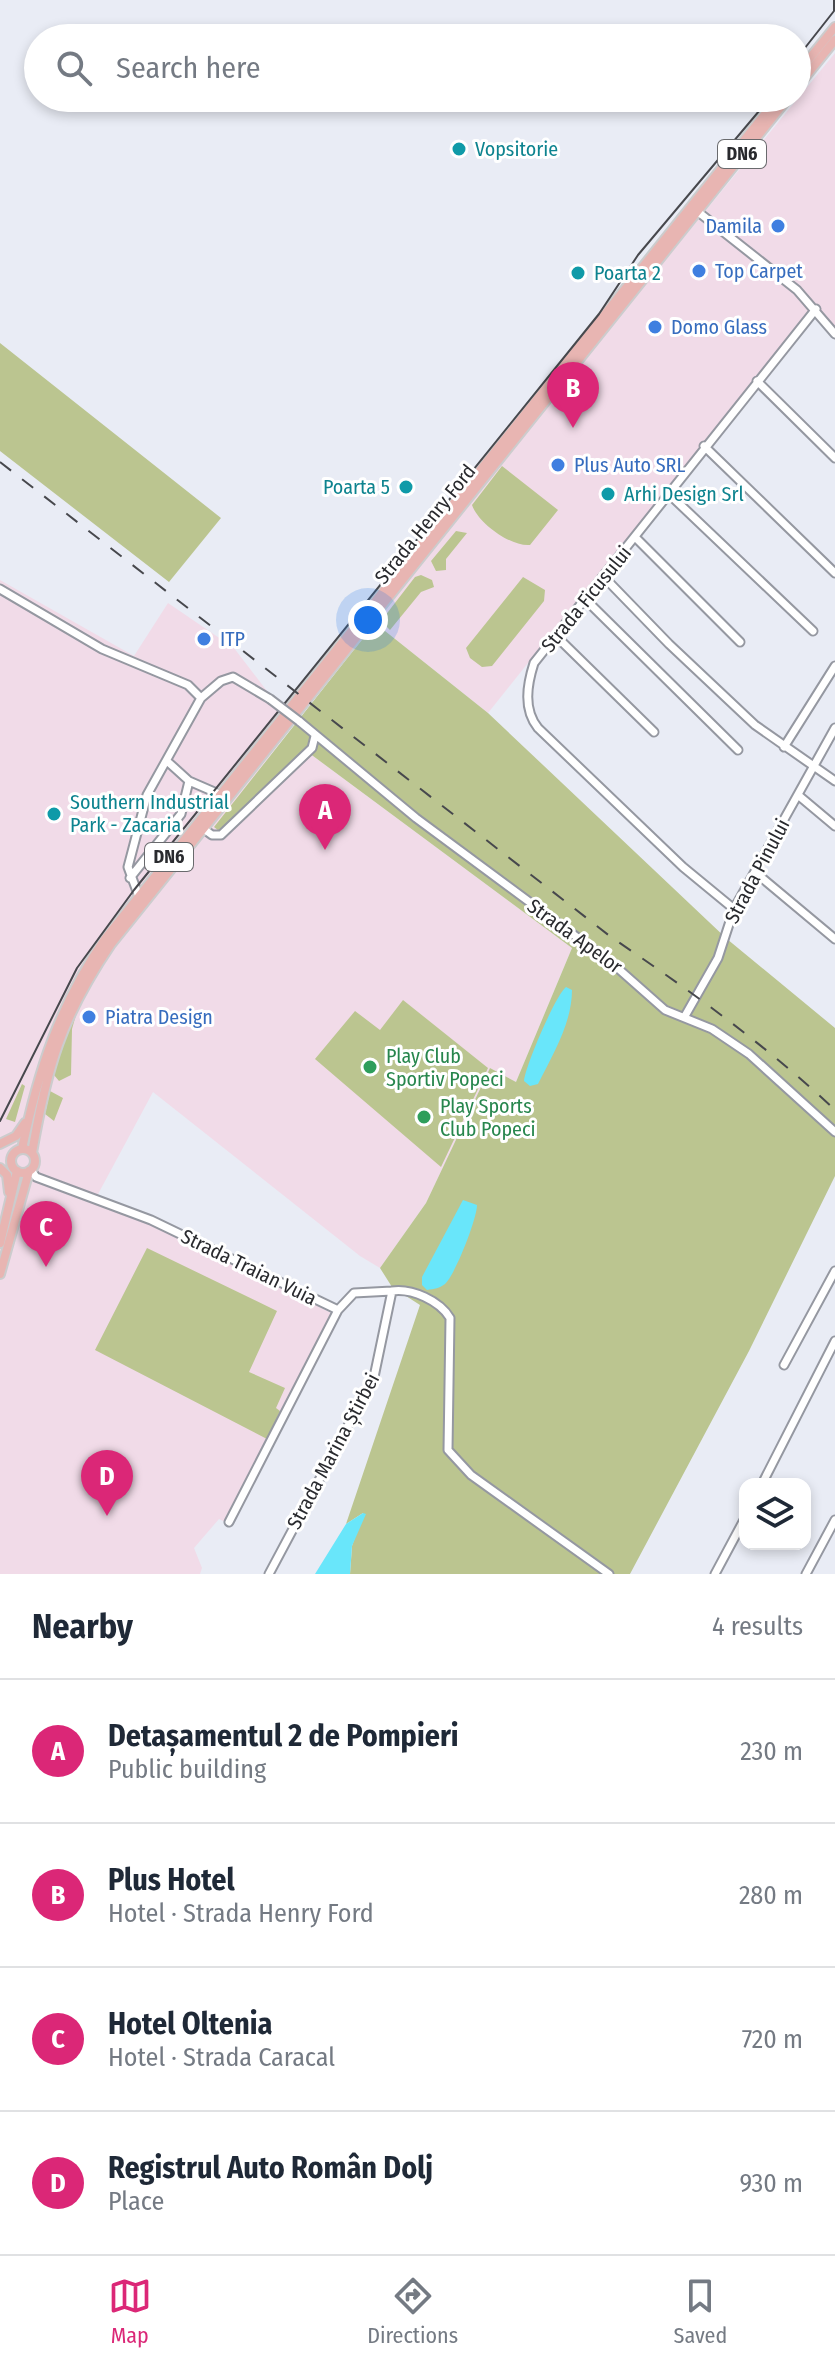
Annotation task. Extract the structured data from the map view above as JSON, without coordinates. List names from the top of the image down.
{
  "streets": {
    "main road": ["DN6", "Strada Henry Ford"],
    "street": [
      "Strada Ficusului",
      "Strada Pinului",
      "Strada Apelor",
      "Strada Traian Vuia",
      "Strada Marina Știrbei"
    ]
  },
  "crossings": [
    ["DN6", "Strada Henry Ford"],
    ["DN6", "Strada Traian Vuia"],
    ["Strada Ficusului", "Strada Pinului"],
    ["Strada Pinului", "Strada Apelor"]
  ],
  "places": [
    "Vopsitorie",
    "Damila",
    "Top Carpet",
    "Poarta 2",
    "Domo Glass",
    "Plus Auto SRL",
    "Poarta 5",
    "Arhi Design Srl",
    "ITP",
    "Southern Industrial Park - Zacaria",
    "Piatra Design",
    "Play Club Sportiv Popeci",
    "Play Sports Club Popeci"
  ],
  "page": {
    "search": "Search here",
    "pins": [
      "B",
      "A",
      "C",
      "D"
    ],
    "heading": ["Nearby", "4 results"],
    "list": [
      {
        "mark": "A",
        "name": "Detașamentul 2 de Pompieri",
        "note": "Public building",
        "value": "230 m"
      },
      {
        "mark": "B",
        "name": "Plus Hotel",
        "note": "Hotel · Strada Henry Ford",
        "value": "280 m"
      },
      {
        "mark": "C",
        "name": "Hotel Oltenia",
        "note": "Hotel · Strada Caracal",
        "value": "720 m"
      },
      {
        "mark": "D",
        "name": "Registrul Auto Român Dolj",
        "note": "Place",
        "value": "930 m"
      }
    ],
    "nav": ["Map", "Directions", "Saved"]
  }
}
